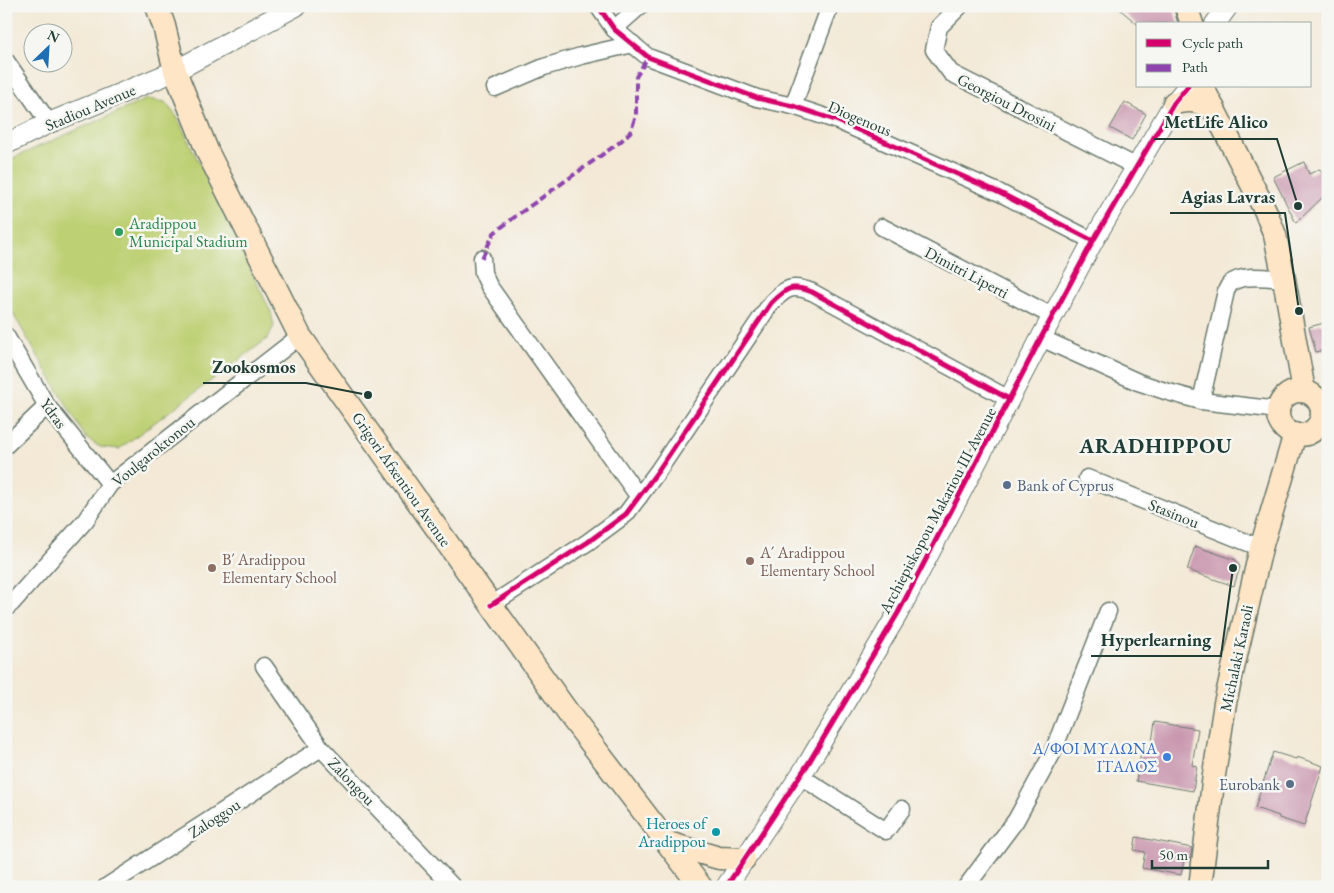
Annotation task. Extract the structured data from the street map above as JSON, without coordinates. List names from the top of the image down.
{
  "streets": {
    "main road": ["Grigori Afxentiou Avenue", "Michalaki Karaoli"],
    "street": [
      "Georgiou Drosini",
      "Stadiou Avenue",
      "Diogenous",
      "Dimitri Liperti",
      "Ydras",
      "Voulgaroktonou",
      "Archiepiskopou Makariou III Avenue",
      "Stasinou",
      "Zalongou",
      "Zaloggou"
    ]
  },
  "crossings": [
    ["Georgiou Drosini", "Archiepiskopou Makariou III Avenue"],
    ["Stadiou Avenue", "Grigori Afxentiou Avenue"],
    ["Diogenous", "Archiepiskopou Makariou III Avenue"],
    ["Dimitri Liperti", "Archiepiskopou Makariou III Avenue"],
    ["Ydras", "Voulgaroktonou"],
    ["Voulgaroktonou", "Grigori Afxentiou Avenue"],
    ["Stasinou", "Michalaki Karaoli"],
    ["Zalongou", "Zaloggou"]
  ],
  "districts": ["ARADHIPPOU"],
  "places": [
    "MetLife Alico",
    "Aradippou Municipal Stadium",
    "Agias Lavras",
    "Zookosmos",
    "Bank of Cyprus",
    "A´ Aradippou Elementary School",
    "B´ Aradippou Elementary School",
    "Hyperlearning",
    "Α/ΦΟΙ ΜΥΛΩΝΑ ΙΤΑΛΟΣ",
    "Eurobank",
    "Heroes of Aradippou"
  ],
  "legend": ["Cycle path", "Path"],
  "scale_bar": "50 m",
  "north": "top right"
}
